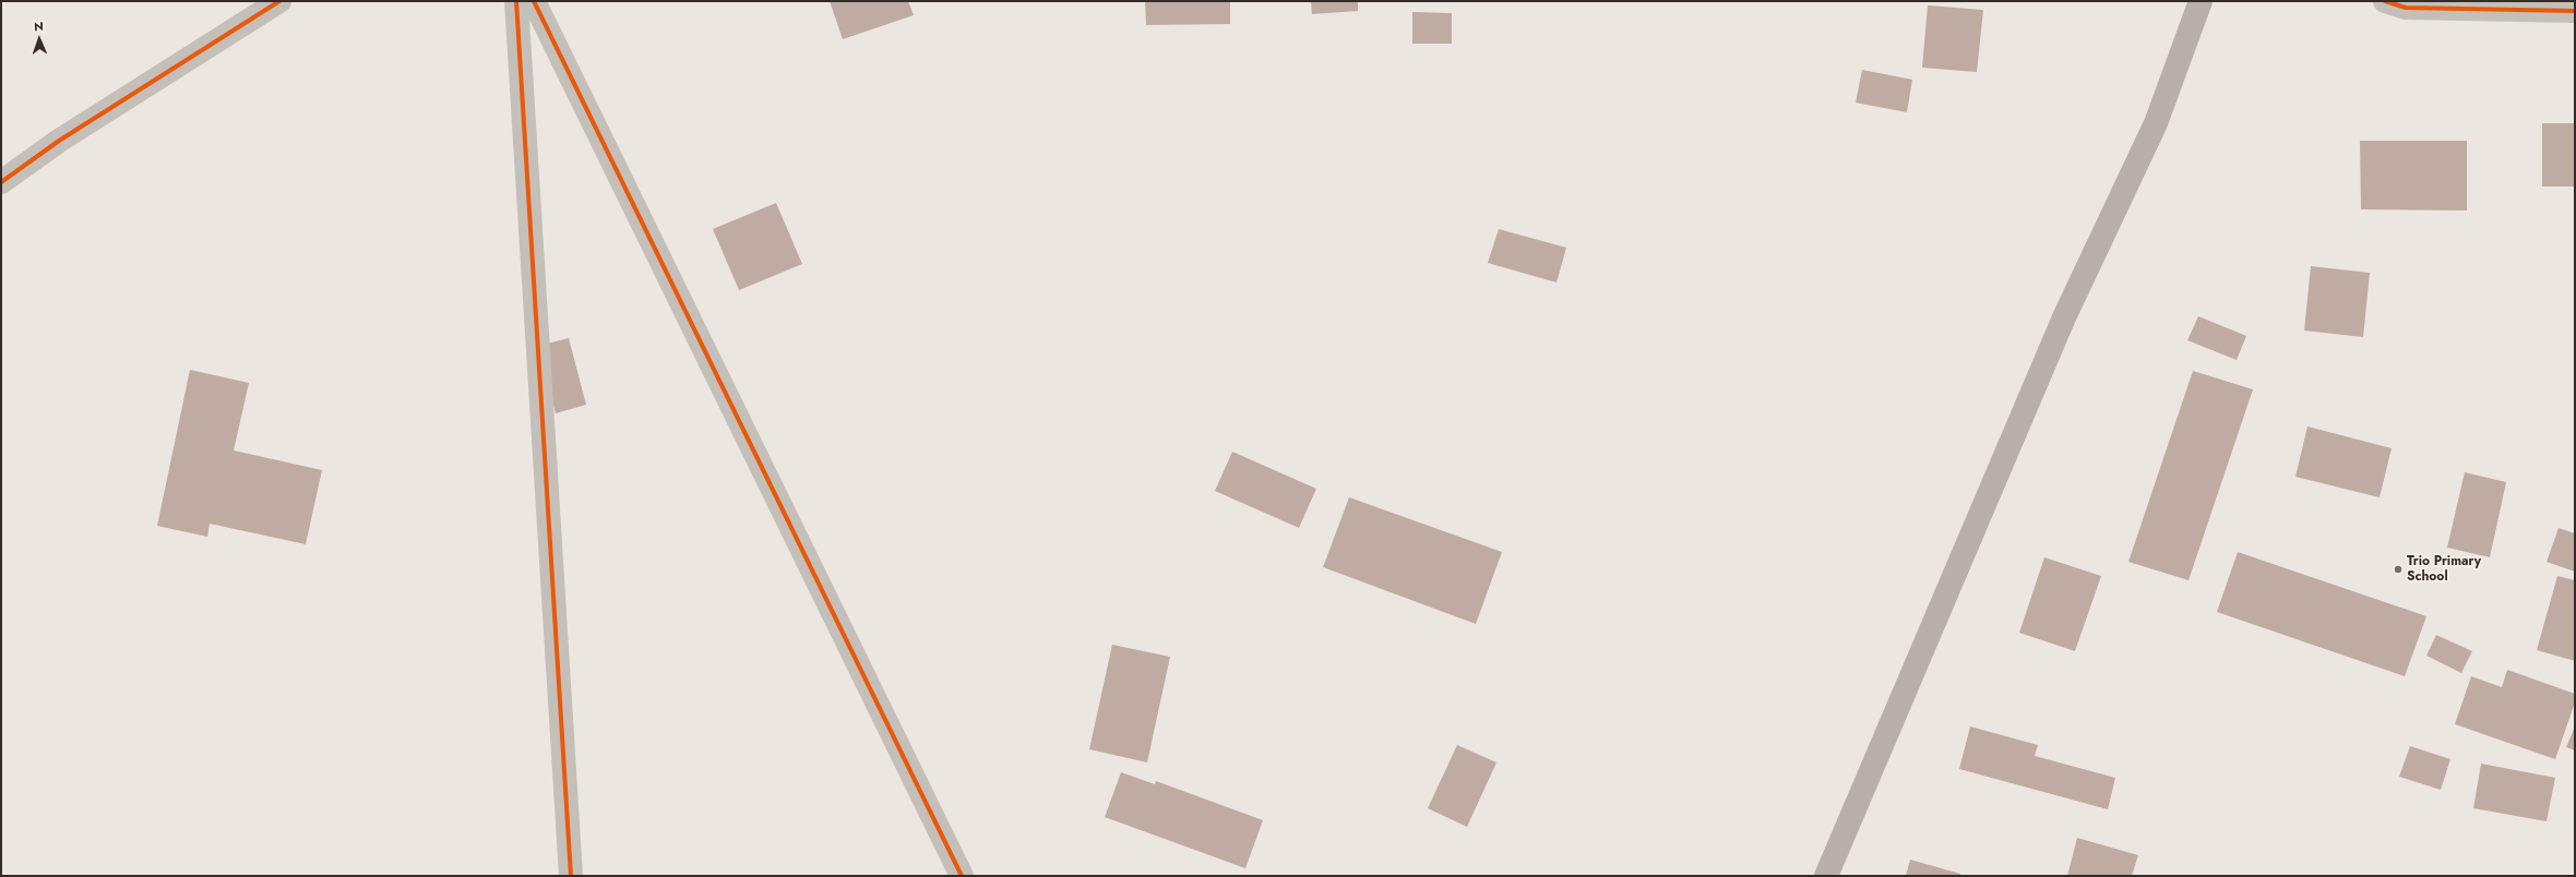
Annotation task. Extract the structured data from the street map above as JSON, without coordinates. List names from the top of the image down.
{
  "places": ["Trio Primary School"],
  "north": "top"
}
